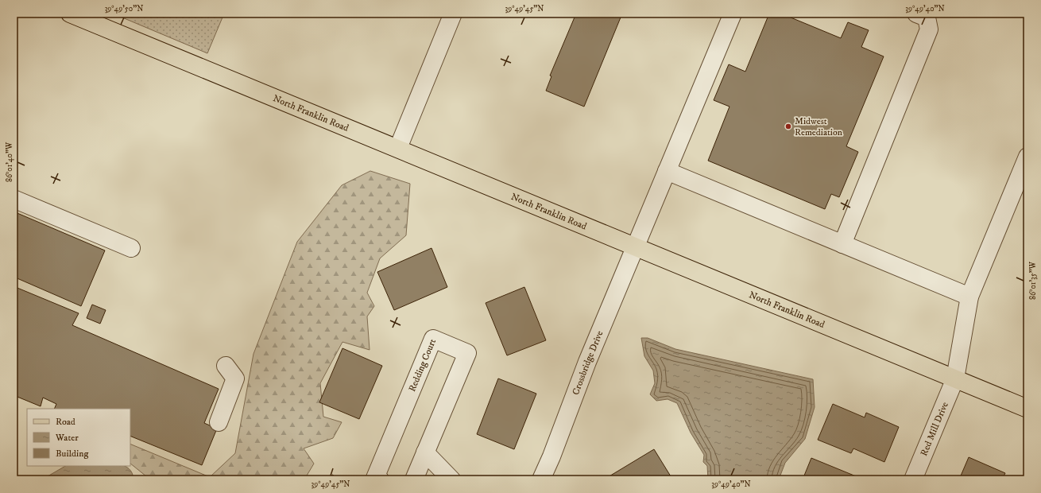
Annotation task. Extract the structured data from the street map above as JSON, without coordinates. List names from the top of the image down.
{
  "streets": {
    "main road": ["North Franklin Road"],
    "street": ["Crossbridge Drive", "Redding Court", "Red Mill Drive"]
  },
  "crossings": [
    ["North Franklin Road", "Crossbridge Drive"],
    ["North Franklin Road", "Red Mill Drive"]
  ],
  "places": ["Midwest Remediation"],
  "legend": ["Road", "Water", "Building"],
  "coordinates": [
    "39°49'50\"N",
    "39°49'45\"N",
    "39°49'40\"N",
    "86°01'40\"W",
    "86°01'35\"W"
  ]
}
